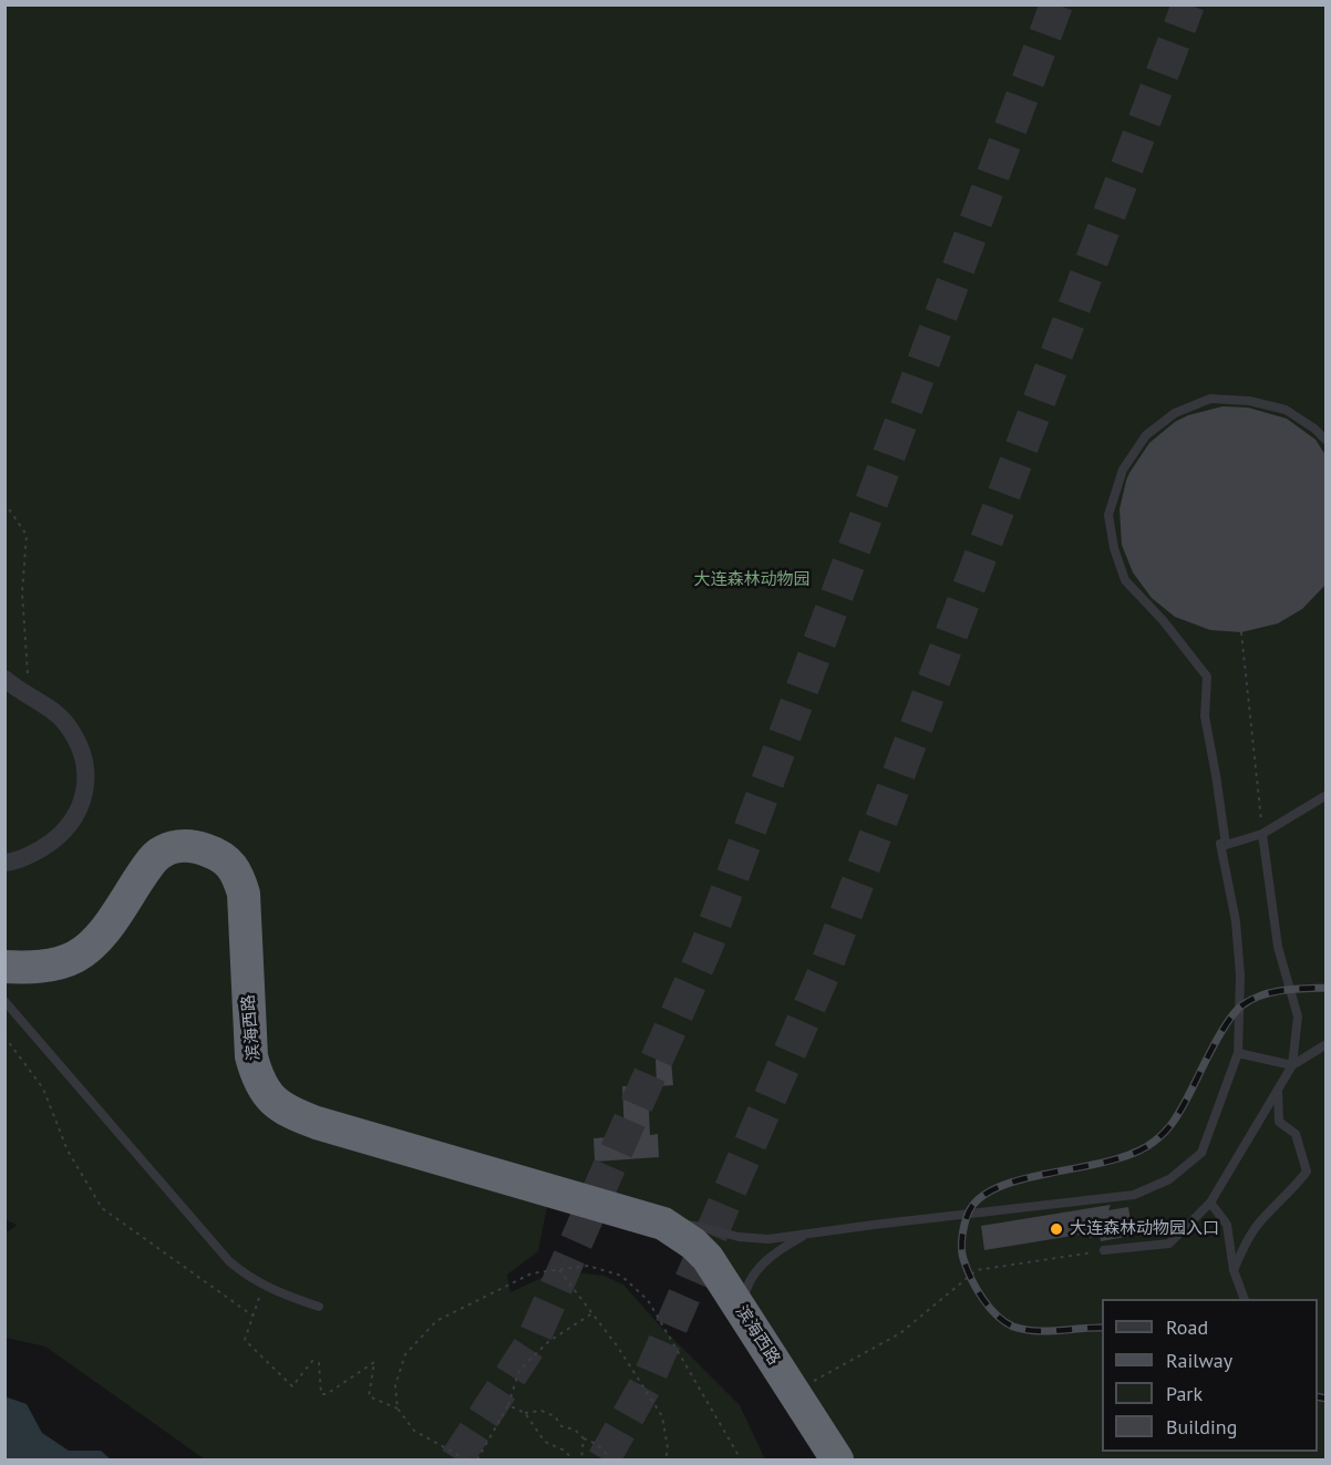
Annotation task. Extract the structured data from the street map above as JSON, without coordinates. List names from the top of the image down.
{
  "streets": {
    "highway": ["滨海西路"]
  },
  "parks": ["大连森林动物园"],
  "places": ["大连森林动物园入口"],
  "legend": [
    "Road",
    "Railway",
    "Park",
    "Building"
  ]
}
